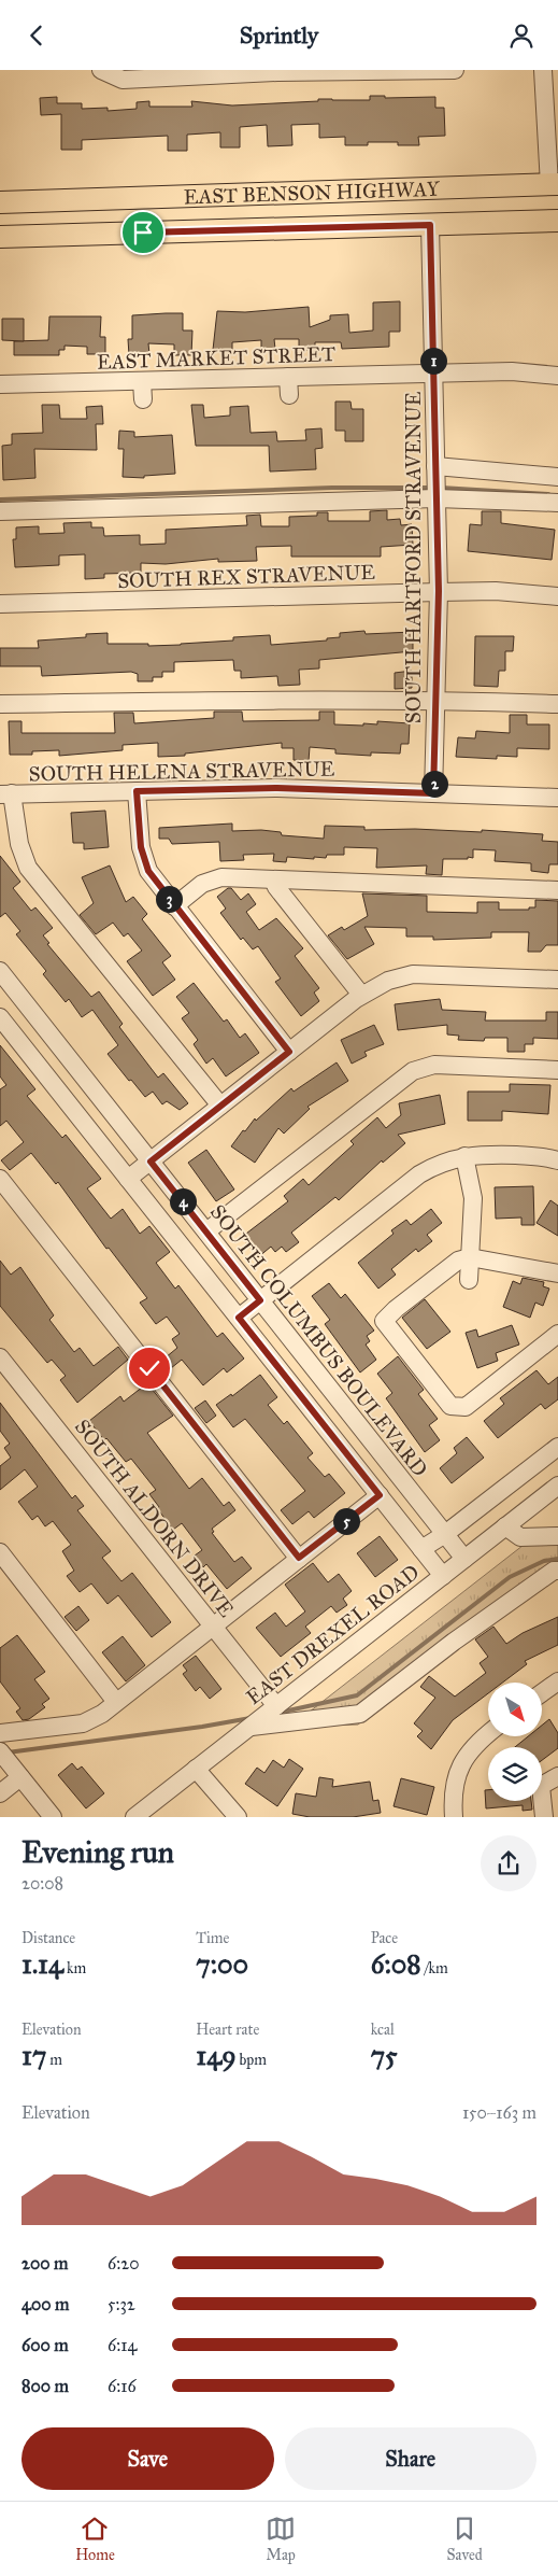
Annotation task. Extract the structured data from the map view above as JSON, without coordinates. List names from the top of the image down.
{
  "streets": {
    "main road": ["EAST BENSON HIGHWAY"],
    "street": [
      "EAST MARKET STREET",
      "SOUTH HARTFORD STRAVENUE",
      "SOUTH REX STRAVENUE",
      "SOUTH HELENA STRAVENUE",
      "SOUTH COLUMBUS BOULEVARD",
      "SOUTH ALDORN DRIVE",
      "EAST DREXEL ROAD"
    ]
  },
  "crossings": [
    ["EAST BENSON HIGHWAY", "SOUTH HARTFORD STRAVENUE"],
    ["EAST MARKET STREET", "SOUTH HARTFORD STRAVENUE"],
    ["SOUTH HARTFORD STRAVENUE", "SOUTH REX STRAVENUE"],
    ["SOUTH HARTFORD STRAVENUE", "SOUTH HELENA STRAVENUE"],
    ["SOUTH COLUMBUS BOULEVARD", "EAST DREXEL ROAD"],
    ["SOUTH ALDORN DRIVE", "EAST DREXEL ROAD"]
  ],
  "north": "bottom right",
  "page": {
    "header": "Sprintly",
    "pins": [
      "1",
      "2",
      "3",
      "4",
      "5"
    ],
    "heading": ["Evening run", "20:08"],
    "stats": [
      ["Distance", "1.14 km"],
      ["Time", "7:00"],
      ["Pace", "6:08 /km"],
      ["Elevation", "17 m"],
      ["Heart rate", "149 bpm"],
      ["kcal", "75"]
    ],
    "chart": ["Elevation", "150–163 m"],
    "list": [
      {
        "name": "200 m",
        "note": "6:20"
      },
      {
        "name": "400 m",
        "note": "5:32"
      },
      {
        "name": "600 m",
        "note": "6:14"
      },
      {
        "name": "800 m",
        "note": "6:16"
      }
    ],
    "buttons": ["Save", "Share"],
    "tabs": ["Home", "Map", "Saved"]
  }
}
